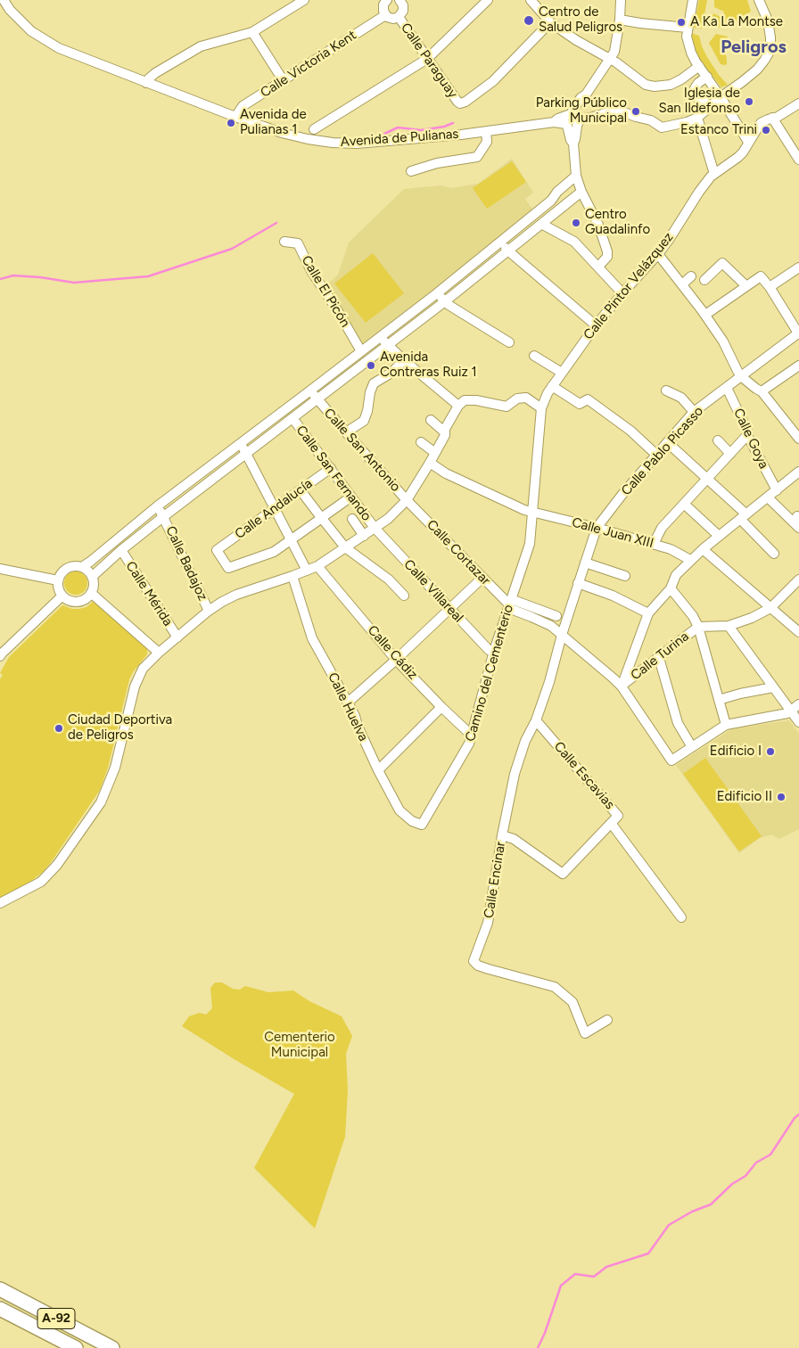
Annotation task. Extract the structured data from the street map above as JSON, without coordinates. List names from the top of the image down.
{
  "streets": {
    "highway": ["A-92"],
    "street": [
      "Calle Paraguay",
      "Calle Victoria Kent",
      "Avenida de Pulianas",
      "Calle Pintor Velázquez",
      "Calle El Picón",
      "Calle Goya",
      "Calle San Antonio",
      "Calle Pablo Picasso",
      "Calle San Fernando",
      "Calle Andalucía",
      "Calle Juan XIII",
      "Calle Cortazar",
      "Calle Badajoz",
      "Calle Villareal",
      "Calle Mérida",
      "Calle Cádiz",
      "Calle Turina",
      "Camino del Cementerio",
      "Calle Huelva",
      "Calle Escavias",
      "Calle Encinar"
    ]
  },
  "crossings": [
    ["Calle Victoria Kent", "Avenida de Pulianas"],
    ["Calle Pintor Velázquez", "Calle Juan XIII"],
    ["Calle Pintor Velázquez", "Camino del Cementerio"],
    ["Calle Goya", "Calle Pablo Picasso"],
    ["Calle San Antonio", "Calle Cortazar"],
    ["Calle Pablo Picasso", "Calle Juan XIII"],
    ["Calle Pablo Picasso", "Calle Encinar"],
    ["Calle San Fernando", "Calle Andalucía"],
    ["Calle San Fernando", "Calle Villareal"],
    ["Calle Juan XIII", "Camino del Cementerio"],
    ["Calle Juan XIII", "Calle Encinar"],
    ["Calle Cortazar", "Camino del Cementerio"],
    ["Calle Villareal", "Camino del Cementerio"],
    ["Calle Cádiz", "Camino del Cementerio"],
    ["Camino del Cementerio", "Calle Huelva"],
    ["Calle Escavias", "Calle Encinar"]
  ],
  "districts": ["Peligros"],
  "parks": ["Cementerio Municipal"],
  "places": [
    "Centro de Salud Peligros",
    "A Ka La Montse",
    "Iglesia de San Ildefonso",
    "Parking Público Municipal",
    "Avenida de Pulianas 1",
    "Estanco Trini",
    "Centro Guadalinfo",
    "Avenida Contreras Ruiz 1",
    "Ciudad Deportiva de Peligros",
    "Edificio I",
    "Edificio II"
  ]
}
